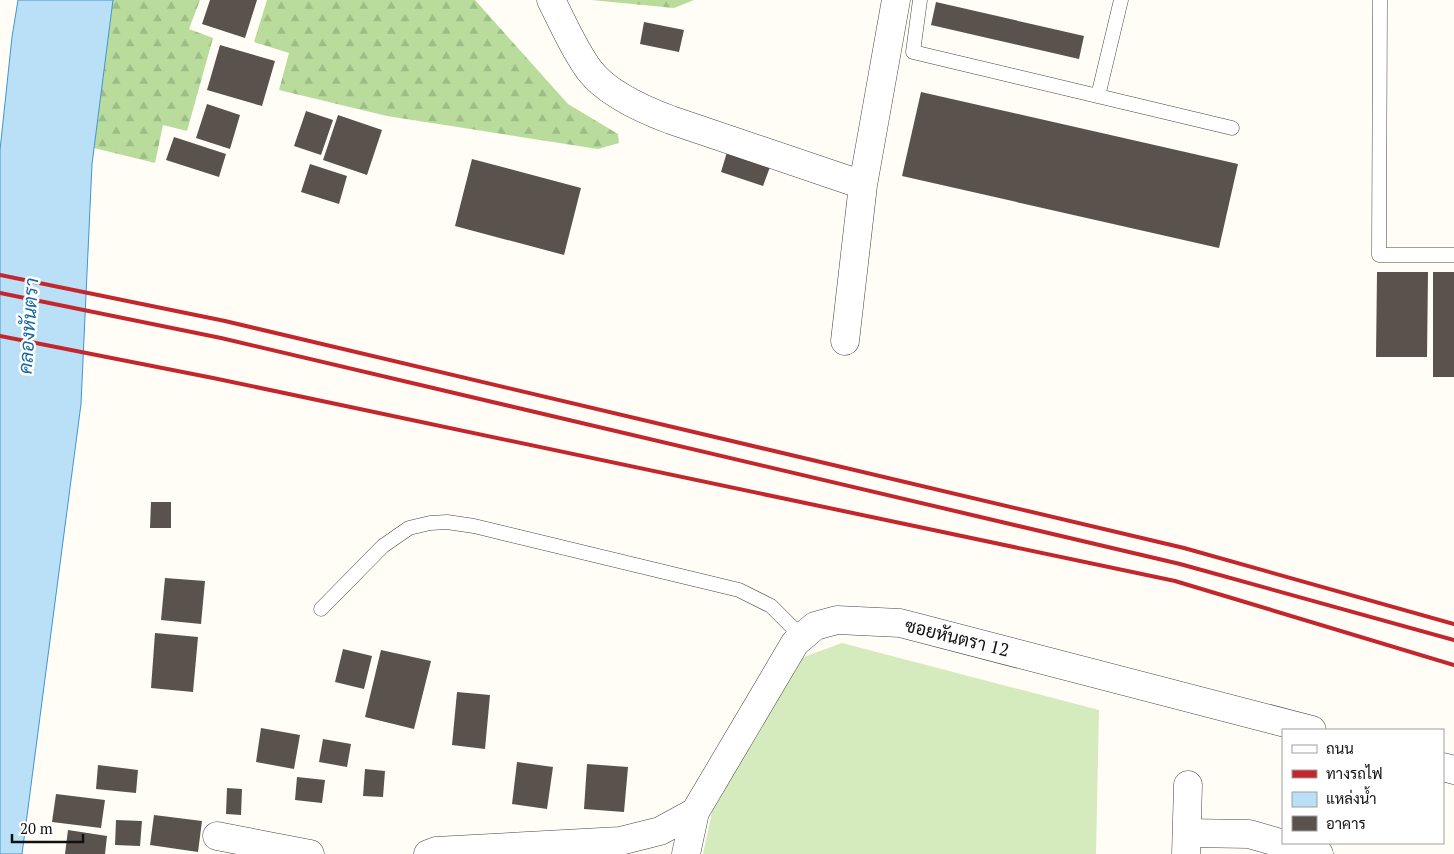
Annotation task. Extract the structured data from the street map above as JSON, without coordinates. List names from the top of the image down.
{
  "streets": {
    "street": ["ซอยหันตรา 12"]
  },
  "water": ["คลองหันตรา"],
  "legend": [
    "ถนน",
    "ทางรถไฟ",
    "แหล่งน้ำ",
    "อาคาร"
  ],
  "scale_bar": "20 m"
}
